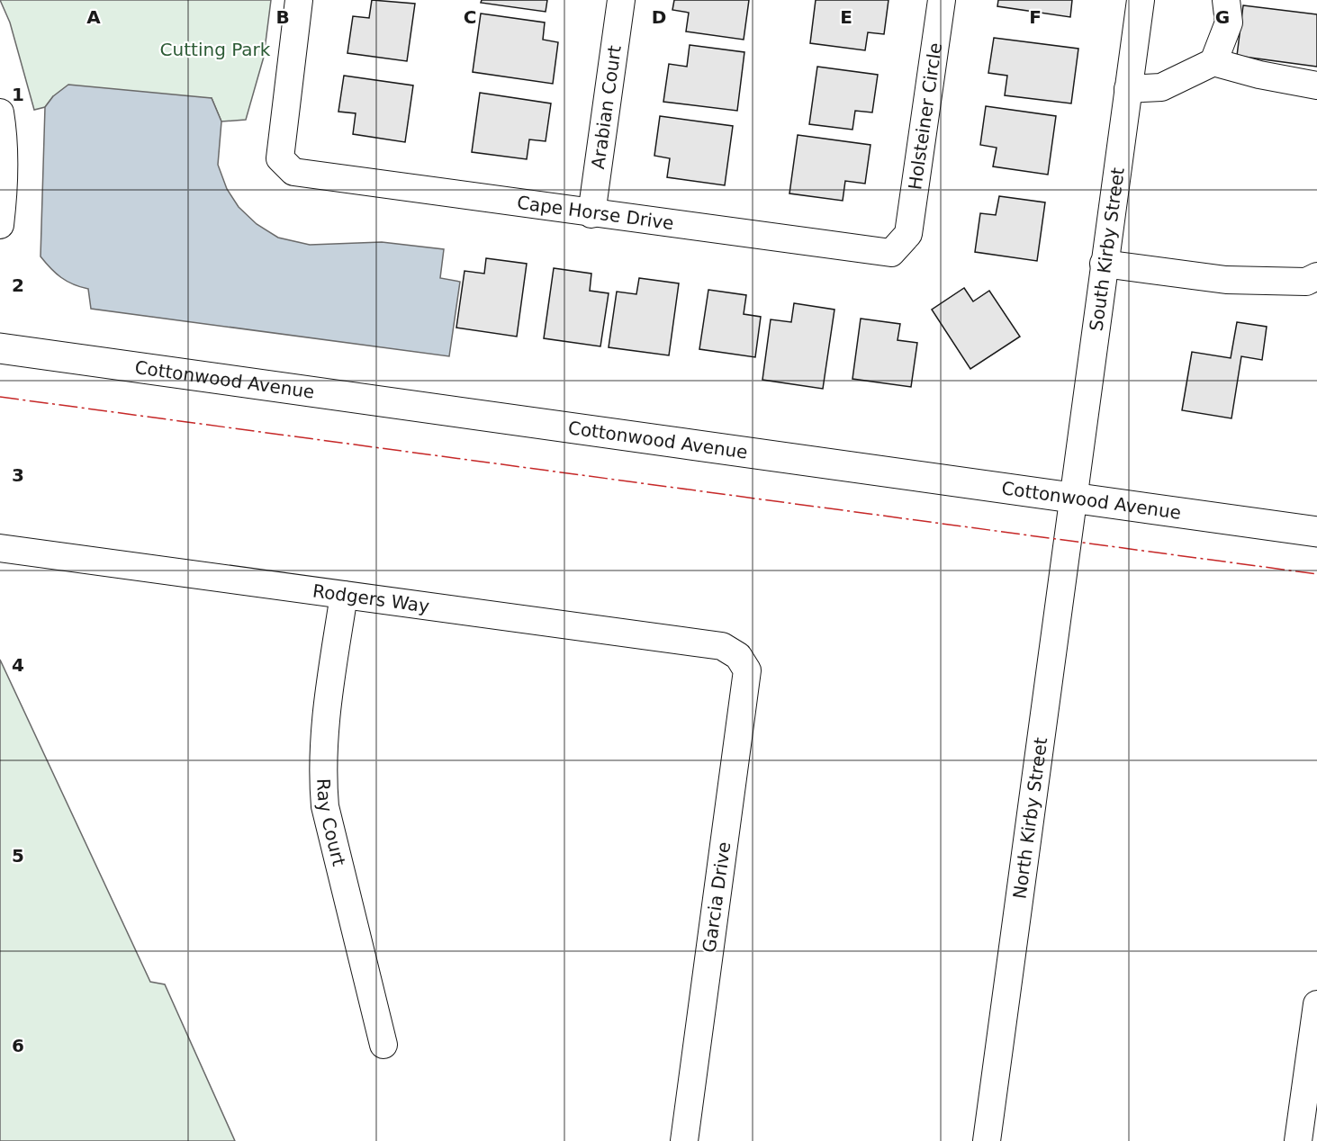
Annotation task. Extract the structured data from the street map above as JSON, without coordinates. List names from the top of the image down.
{
  "streets": {
    "main road": ["Cottonwood Avenue"],
    "street": [
      "Arabian Court",
      "Holsteiner Circle",
      "Cape Horse Drive",
      "South Kirby Street",
      "Rodgers Way",
      "North Kirby Street",
      "Ray Court",
      "Garcia Drive"
    ]
  },
  "crossings": [
    ["Arabian Court", "Cape Horse Drive"],
    ["Holsteiner Circle", "Cape Horse Drive"],
    ["South Kirby Street", "Cottonwood Avenue"],
    ["South Kirby Street", "North Kirby Street"],
    ["Cottonwood Avenue", "North Kirby Street"],
    ["Rodgers Way", "Ray Court"],
    ["Rodgers Way", "Garcia Drive"]
  ],
  "parks": ["Cutting Park"],
  "grid": {
    "columns": [
      "A",
      "B",
      "C",
      "D",
      "E",
      "F",
      "G"
    ],
    "rows": [
      "1",
      "2",
      "3",
      "4",
      "5",
      "6"
    ]
  }
}
